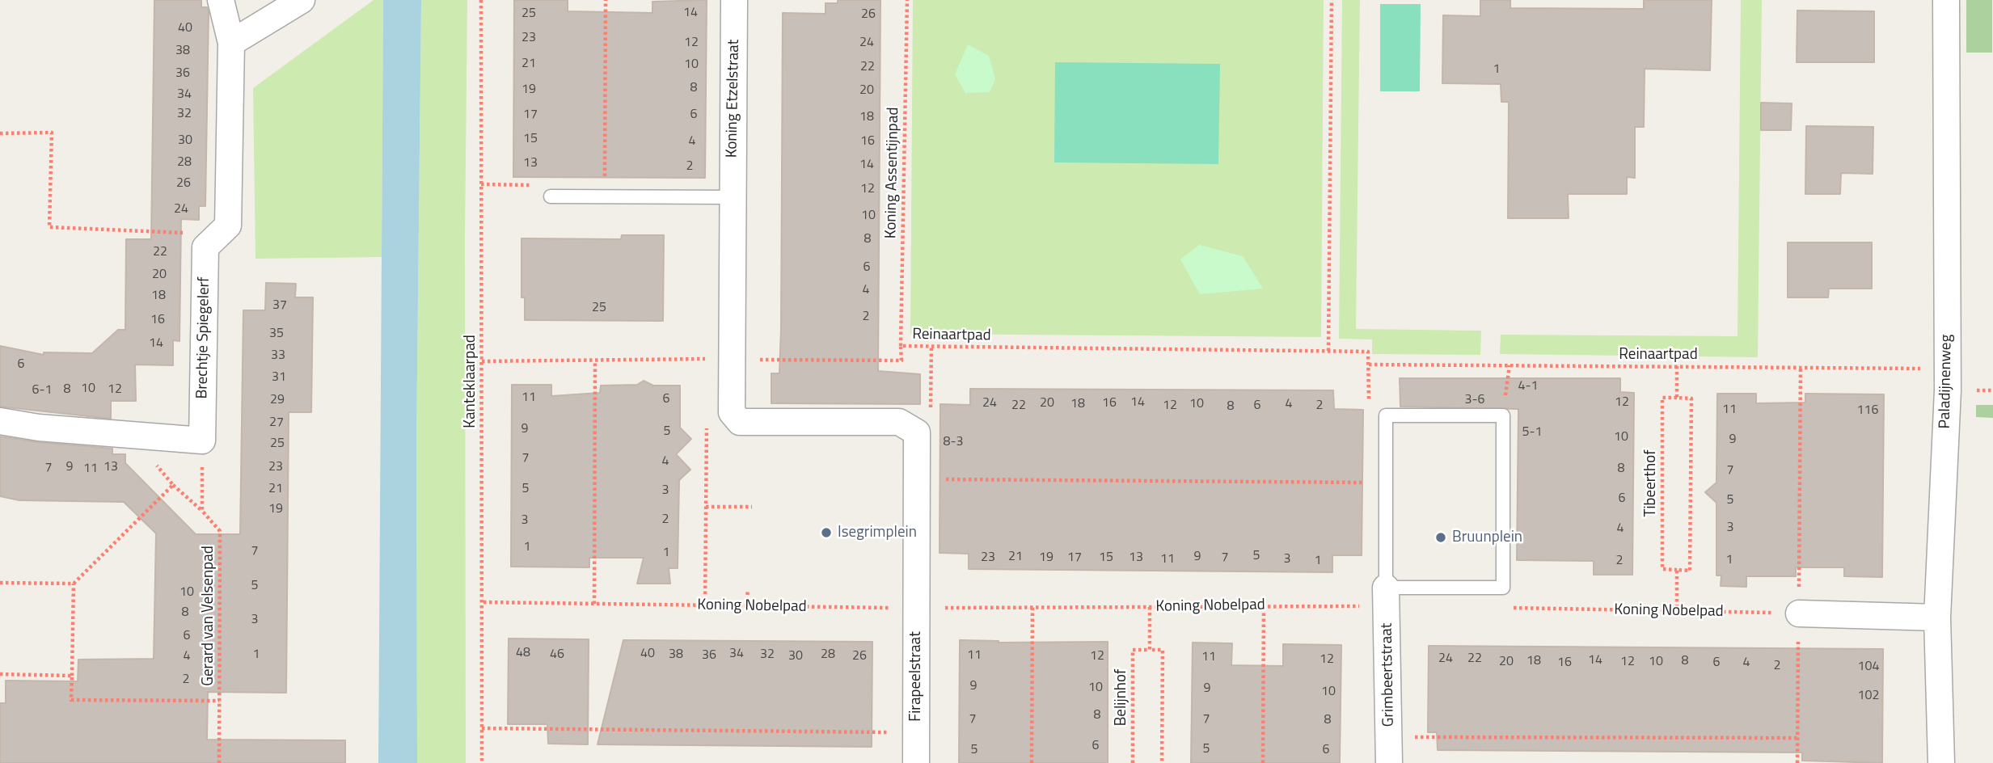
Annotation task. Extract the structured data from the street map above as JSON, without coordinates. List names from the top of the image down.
{
  "streets": {
    "street": [
      "Koning Etzelstraat",
      "Brechtje Spiegelerf",
      "Paladijnenweg",
      "Grimbeertstraat",
      "Firapeelstraat"
    ],
    "path": [
      "Koning Assentijnpad",
      "Reinaartpad",
      "Kanteklaarpad",
      "Tibeerthof",
      "Koning Nobelpad",
      "Gerard van Velsenpad",
      "Belijnhof"
    ]
  },
  "crossings": [
    ["Koning Etzelstraat", "Reinaartpad"],
    ["Koning Assentijnpad", "Reinaartpad"],
    ["Reinaartpad", "Kanteklaarpad"],
    ["Reinaartpad", "Paladijnenweg"],
    ["Kanteklaarpad", "Koning Nobelpad"],
    ["Koning Nobelpad", "Grimbeertstraat"],
    ["Koning Nobelpad", "Firapeelstraat"]
  ],
  "places": ["Isegrimplein", "Bruunplein"],
  "house_numbers": [
    "14",
    "25",
    "26",
    "40",
    "23",
    "12",
    "24",
    "38",
    "21",
    "10",
    "22",
    "1",
    "36",
    "8",
    "19",
    "20",
    "34",
    "32",
    "17",
    "6",
    "18",
    "15",
    "30",
    "4",
    "16",
    "28",
    "13",
    "14",
    "2",
    "26",
    "12",
    "24",
    "10",
    "8",
    "22",
    "6",
    "20",
    "4",
    "18",
    "37",
    "25",
    "2",
    "16",
    "35",
    "14",
    "33",
    "6",
    "31",
    "4-1",
    "10",
    "8",
    "12",
    "6-1",
    "11",
    "6",
    "29",
    "3-6",
    "14",
    "12",
    "24",
    "20",
    "16",
    "18",
    "10",
    "4",
    "22",
    "12",
    "6",
    "2",
    "8",
    "11",
    "116",
    "27",
    "9",
    "5",
    "5-1",
    "10",
    "9",
    "8-3",
    "25",
    "7",
    "4",
    "9",
    "13",
    "23",
    "7",
    "11",
    "8",
    "7",
    "21",
    "5",
    "3",
    "6",
    "5",
    "19",
    "2",
    "3",
    "3",
    "4",
    "1",
    "7",
    "1",
    "5",
    "21",
    "9",
    "23",
    "19",
    "17",
    "15",
    "13",
    "7",
    "11",
    "3",
    "1",
    "1",
    "2",
    "5",
    "10",
    "8",
    "3",
    "6",
    "48",
    "40",
    "34",
    "1",
    "46",
    "38",
    "32",
    "28",
    "36",
    "11",
    "4",
    "30",
    "26",
    "12",
    "11",
    "24",
    "22",
    "12",
    "14",
    "18",
    "8",
    "20",
    "12",
    "10",
    "16",
    "6",
    "4",
    "2",
    "104",
    "2",
    "9",
    "10",
    "9",
    "10",
    "102",
    "8",
    "7",
    "7",
    "8",
    "6",
    "5",
    "5",
    "6"
  ]
}
